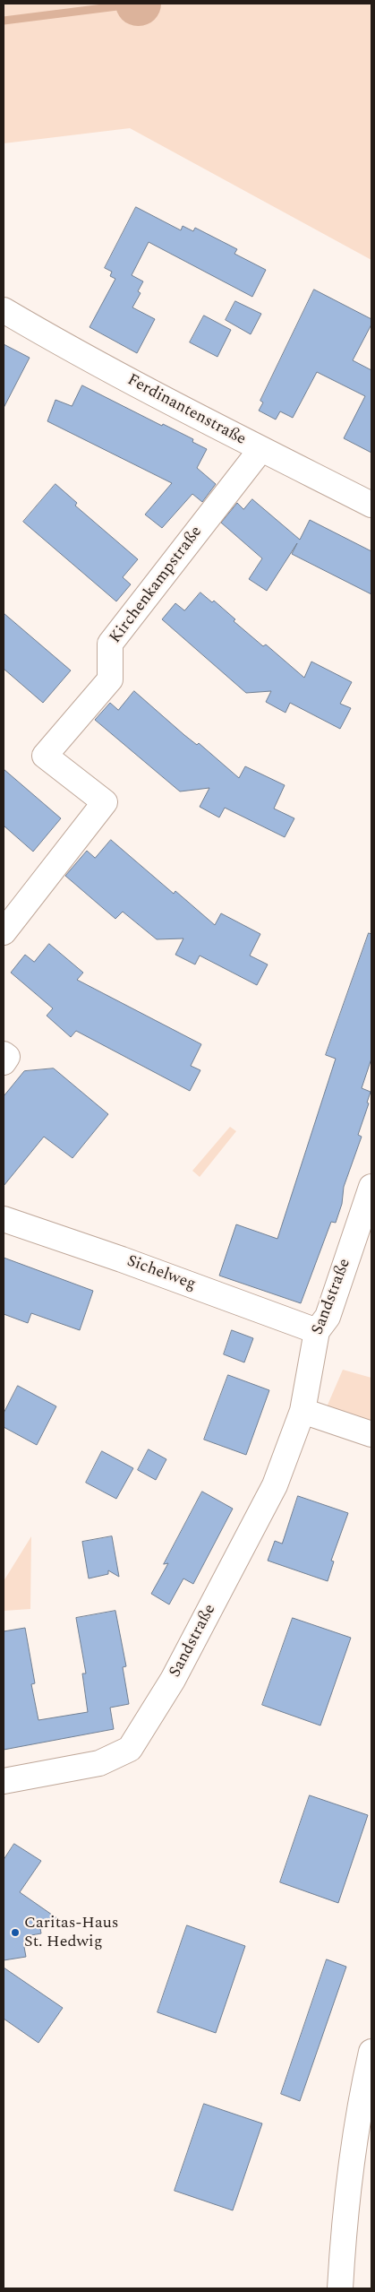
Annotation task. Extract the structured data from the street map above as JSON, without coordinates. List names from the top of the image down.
{
  "streets": {
    "street": [
      "Ferdinantenstraße",
      "Kirchenkampstraße",
      "Sichelweg",
      "Sandstraße"
    ]
  },
  "crossings": [
    ["Ferdinantenstraße", "Kirchenkampstraße"],
    ["Sichelweg", "Sandstraße"]
  ],
  "places": ["Caritas-Haus St. Hedwig"]
}
